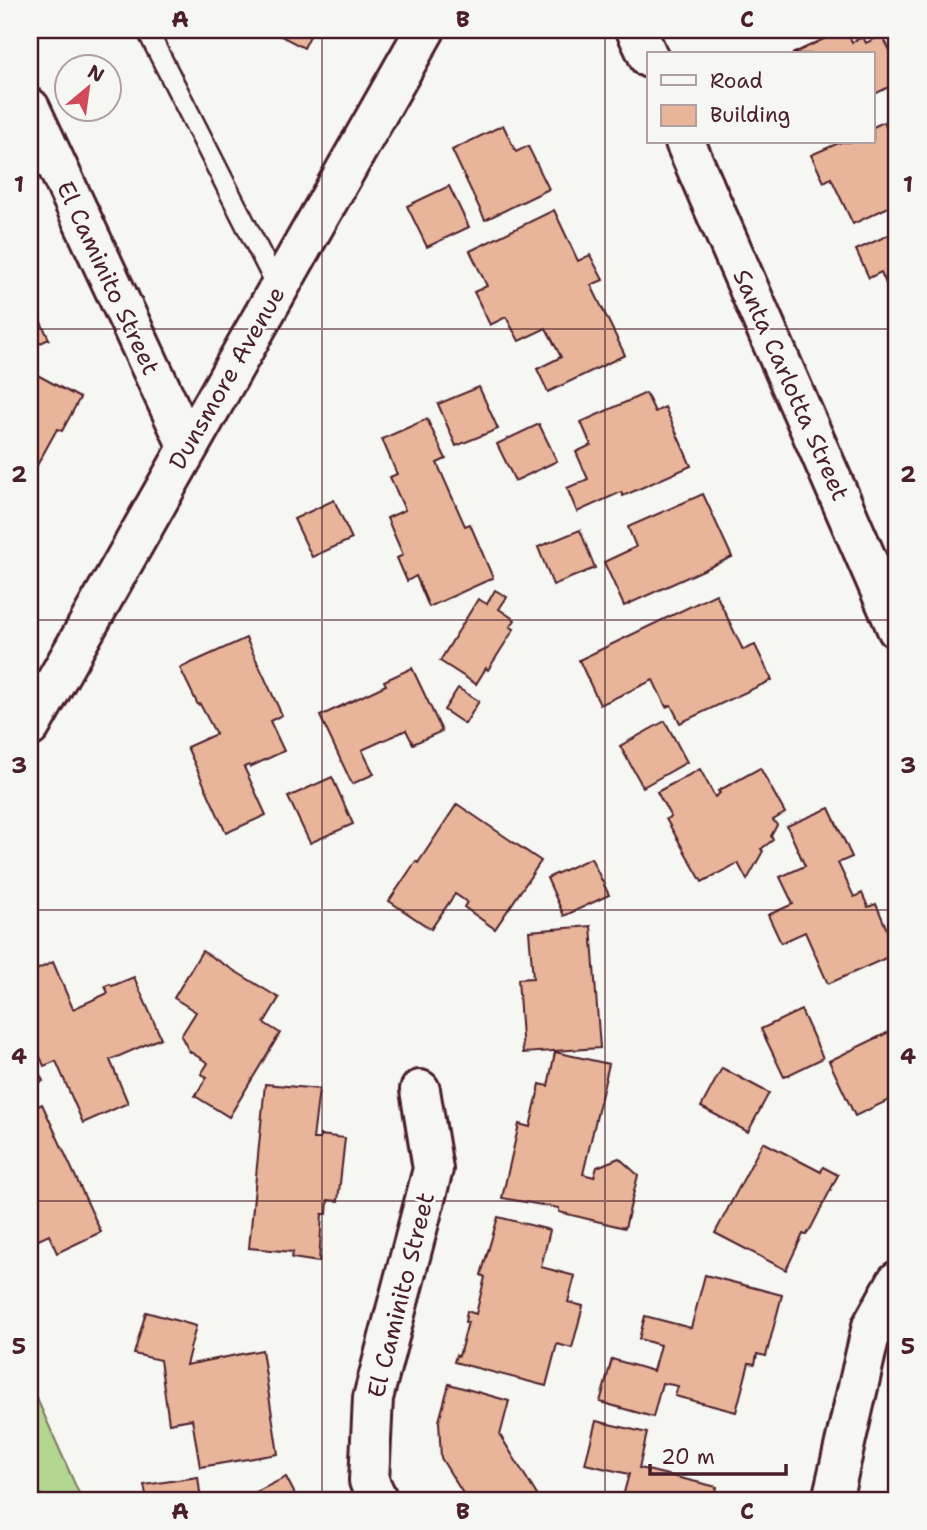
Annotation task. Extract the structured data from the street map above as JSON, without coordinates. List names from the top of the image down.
{
  "streets": {
    "street": ["El Caminito Street", "Dunsmore Avenue", "Santa Carlotta Street"]
  },
  "crossings": [
    ["El Caminito Street", "Dunsmore Avenue"]
  ],
  "legend": ["Road", "Building"],
  "scale_bar": "20 m",
  "north": "top right",
  "grid": {
    "columns": ["A", "B", "C"],
    "rows": [
      "1",
      "2",
      "3",
      "4",
      "5"
    ]
  }
}
